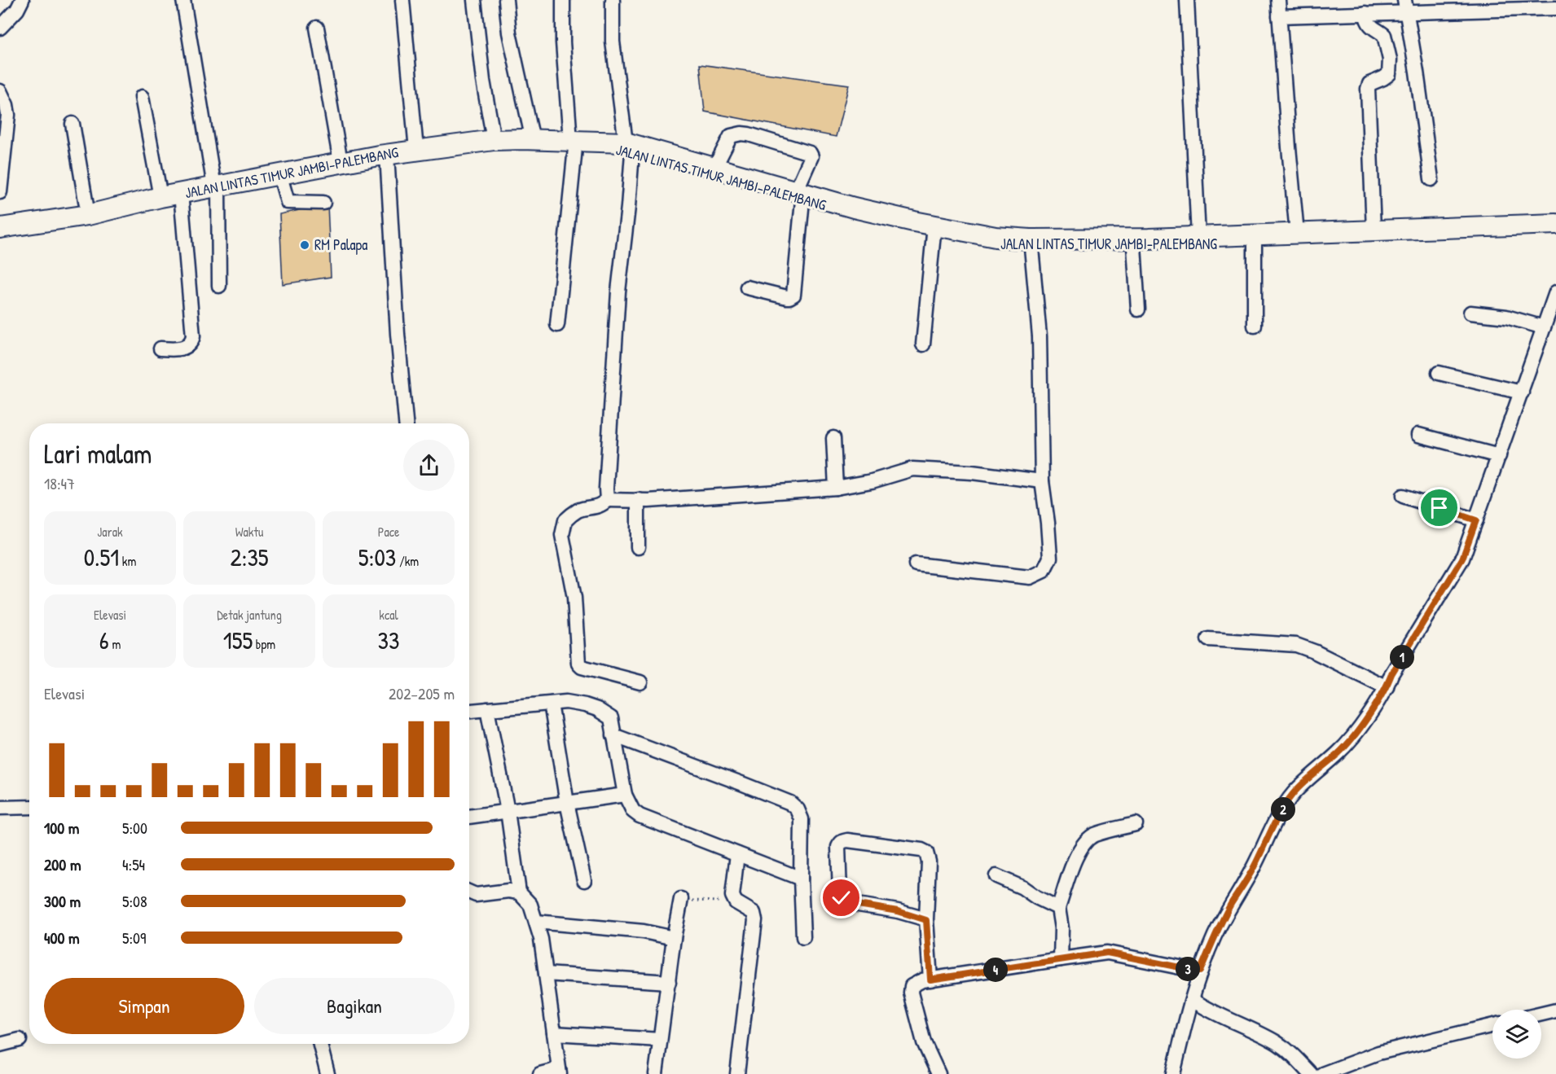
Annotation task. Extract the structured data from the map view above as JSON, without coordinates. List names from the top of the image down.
{
  "streets": {
    "highway": ["JALAN LINTAS TIMUR JAMBI-PALEMBANG"]
  },
  "places": ["RM Palapa"],
  "page": {
    "heading": ["Lari malam", "18:47"],
    "stats": [
      ["Jarak", "0.51 km"],
      ["Waktu", "2:35"],
      ["Pace", "5:03 /km"],
      ["Elevasi", "6 m"],
      ["Detak jantung", "155 bpm"],
      ["kcal", "33"]
    ],
    "pins": [
      "1",
      "2",
      "3",
      "4"
    ],
    "chart": ["Elevasi", "202–205 m"],
    "list": [
      {
        "name": "100 m",
        "note": "5:00"
      },
      {
        "name": "200 m",
        "note": "4:54"
      },
      {
        "name": "300 m",
        "note": "5:08"
      },
      {
        "name": "400 m",
        "note": "5:09"
      }
    ],
    "buttons": ["Simpan", "Bagikan"]
  }
}
